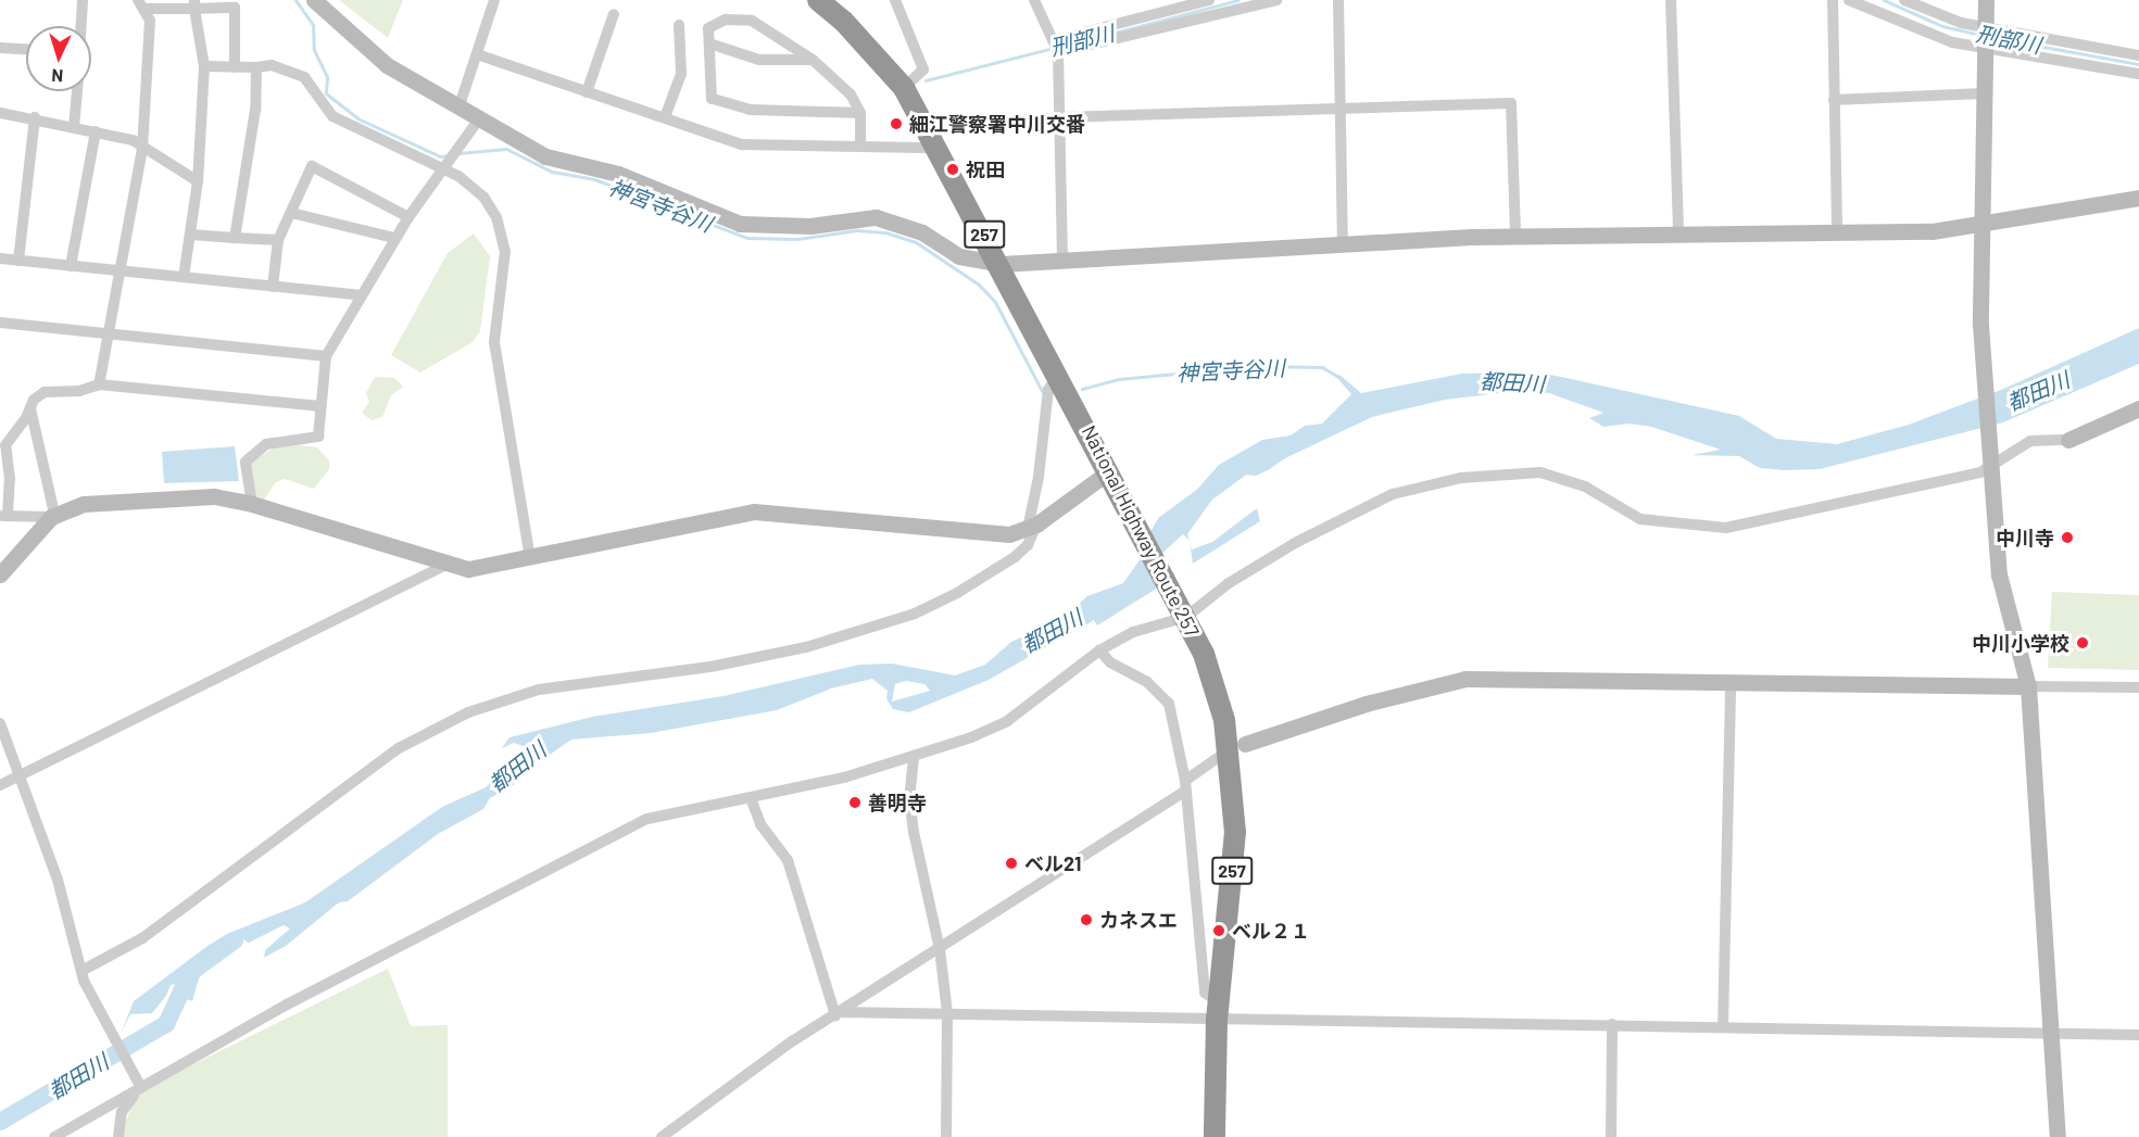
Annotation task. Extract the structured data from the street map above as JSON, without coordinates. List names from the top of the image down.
{
  "streets": {
    "highway": ["257", "National Highway Route 257"]
  },
  "water": ["刑部川", "神宮寺谷川", "都田川"],
  "places": [
    "細江警察署中川交番",
    "祝田",
    "中川寺",
    "中川小学校",
    "善明寺",
    "ベル21",
    "カネスエ",
    "ベル２１"
  ],
  "north": "bottom"
}
